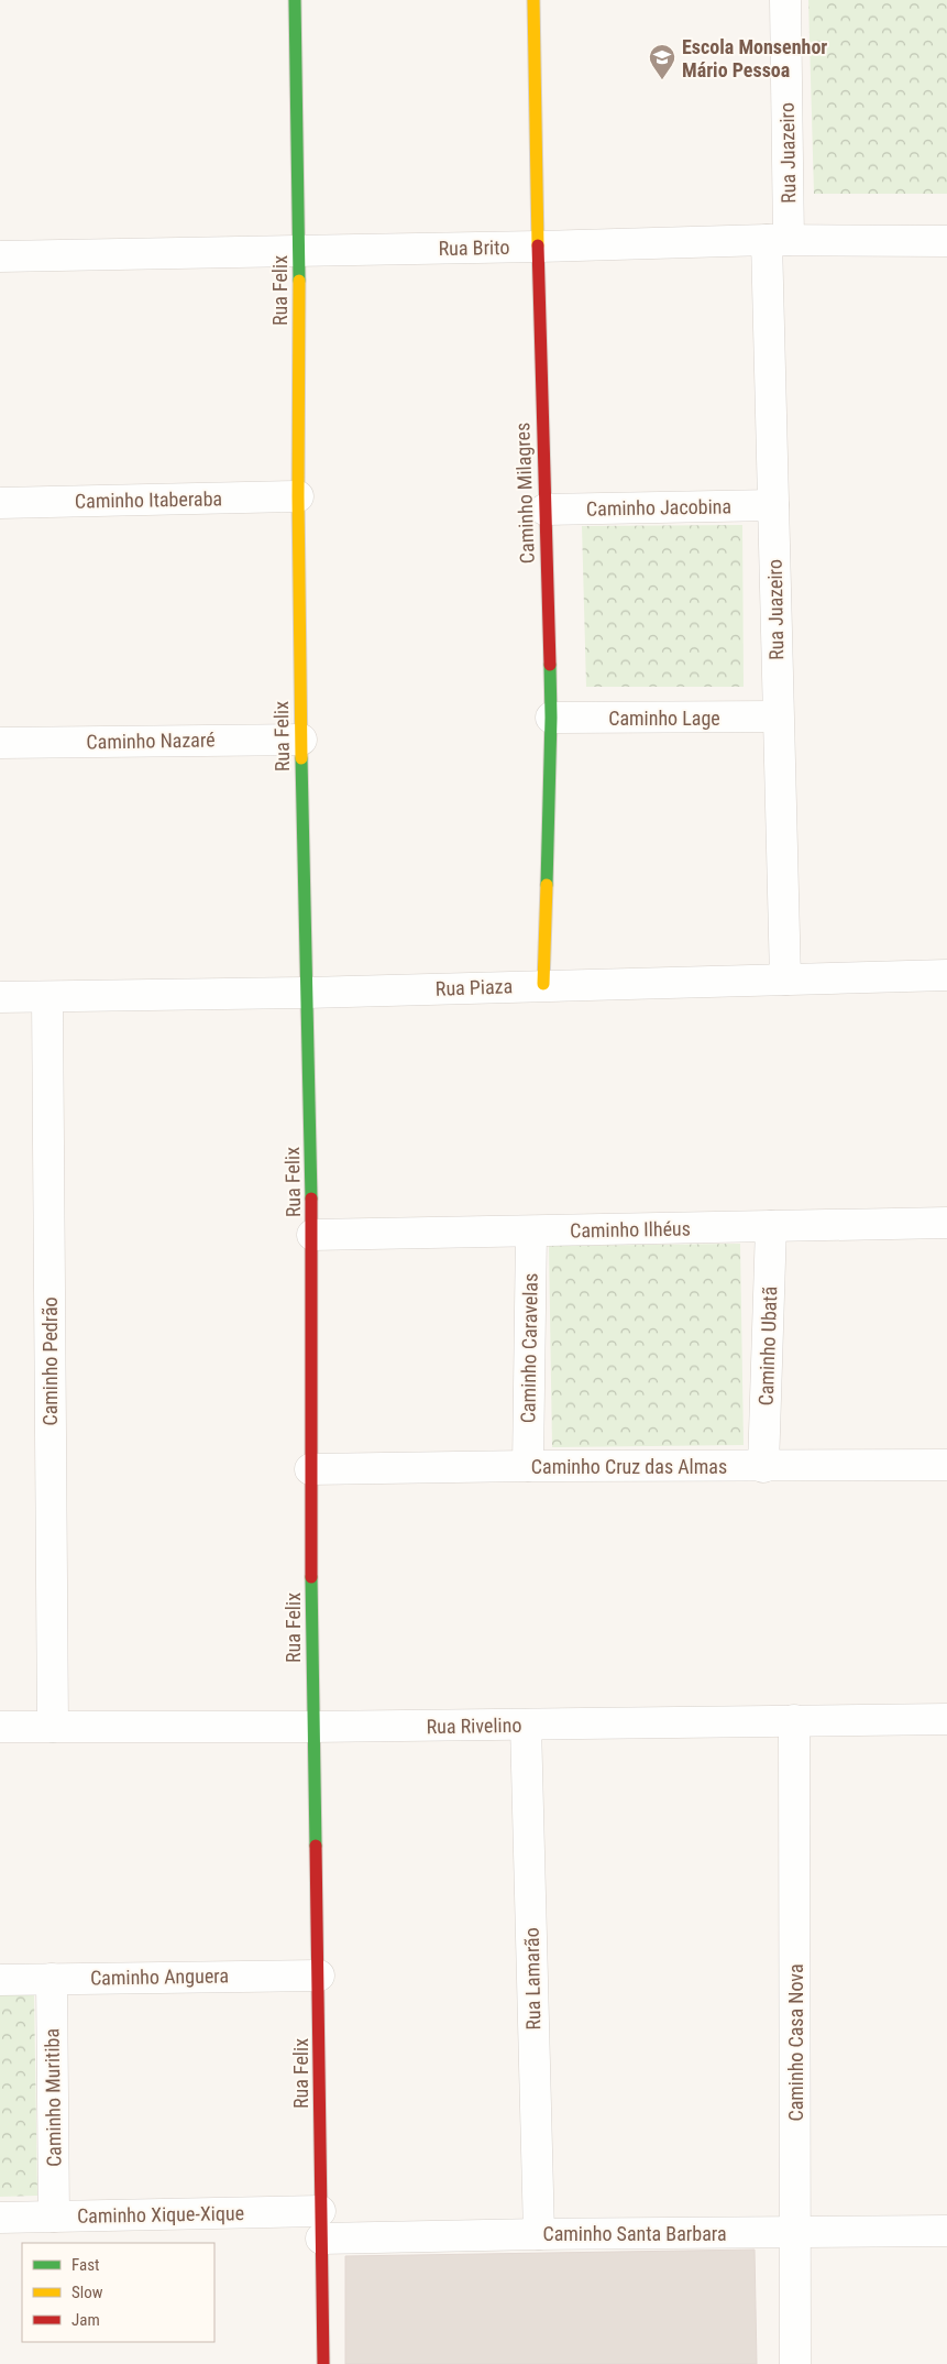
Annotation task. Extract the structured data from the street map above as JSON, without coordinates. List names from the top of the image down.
{
  "streets": {
    "street": [
      "Rua Juazeiro",
      "Rua Brito",
      "Rua Felix",
      "Caminho Milagres",
      "Caminho Itaberaba",
      "Caminho Jacobina",
      "Caminho Lage",
      "Caminho Nazaré",
      "Rua Piaza",
      "Caminho Ilhéus",
      "Caminho Ubatã",
      "Caminho Caravelas",
      "Caminho Pedrão",
      "Caminho Cruz das Almas",
      "Rua Rivelino",
      "Caminho Anguera",
      "Rua Lamarão",
      "Caminho Casa Nova",
      "Caminho Muritiba",
      "Caminho Xique-Xique",
      "Caminho Santa Barbara"
    ]
  },
  "crossings": [
    ["Rua Juazeiro", "Rua Brito"],
    ["Rua Juazeiro", "Caminho Jacobina"],
    ["Rua Juazeiro", "Caminho Lage"],
    ["Rua Juazeiro", "Rua Piaza"],
    ["Rua Brito", "Rua Felix"],
    ["Rua Brito", "Caminho Milagres"],
    ["Rua Felix", "Caminho Itaberaba"],
    ["Rua Felix", "Caminho Nazaré"],
    ["Rua Felix", "Rua Piaza"],
    ["Rua Felix", "Caminho Ilhéus"],
    ["Rua Felix", "Caminho Cruz das Almas"],
    ["Rua Felix", "Rua Rivelino"],
    ["Rua Felix", "Caminho Anguera"],
    ["Rua Felix", "Caminho Xique-Xique"],
    ["Rua Felix", "Caminho Santa Barbara"],
    ["Caminho Milagres", "Caminho Jacobina"],
    ["Caminho Milagres", "Caminho Lage"],
    ["Caminho Milagres", "Rua Piaza"],
    ["Rua Piaza", "Caminho Pedrão"],
    ["Caminho Ilhéus", "Caminho Ubatã"],
    ["Caminho Ilhéus", "Caminho Caravelas"],
    ["Caminho Ubatã", "Caminho Cruz das Almas"],
    ["Caminho Caravelas", "Caminho Cruz das Almas"],
    ["Caminho Pedrão", "Rua Rivelino"],
    ["Rua Rivelino", "Rua Lamarão"],
    ["Rua Rivelino", "Caminho Casa Nova"],
    ["Caminho Anguera", "Caminho Muritiba"],
    ["Rua Lamarão", "Caminho Santa Barbara"],
    ["Caminho Casa Nova", "Caminho Santa Barbara"],
    ["Caminho Muritiba", "Caminho Xique-Xique"],
    ["Caminho Xique-Xique", "Caminho Santa Barbara"]
  ],
  "places": {
    "school or university": ["Escola Monsenhor Mário Pessoa"]
  },
  "legend": ["Fast", "Slow", "Jam"]
}
